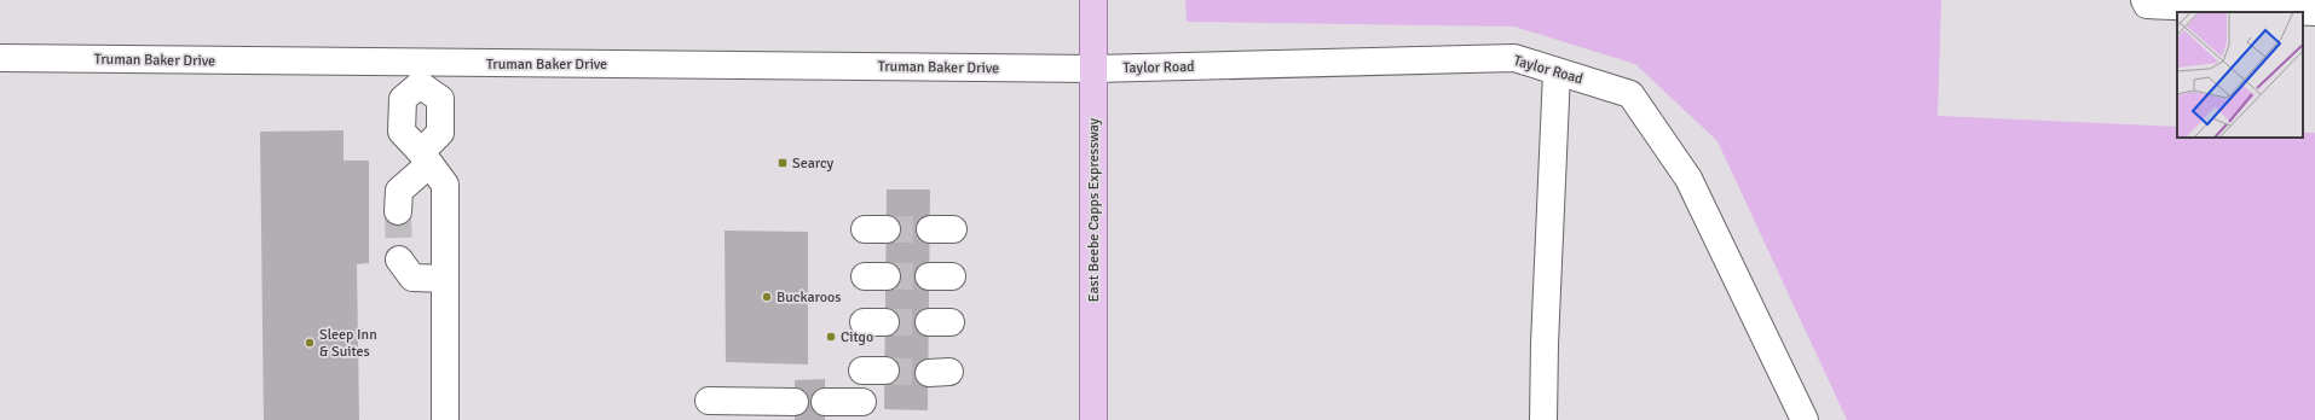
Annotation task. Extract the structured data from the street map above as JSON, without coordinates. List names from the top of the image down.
{
  "streets": {
    "main road": ["East Beebe Capps Expressway"],
    "street": ["Truman Baker Drive", "Taylor Road"]
  },
  "crossings": [
    ["Truman Baker Drive", "Taylor Road"],
    ["Truman Baker Drive", "East Beebe Capps Expressway"],
    ["Taylor Road", "East Beebe Capps Expressway"]
  ],
  "places": {
    "transit": ["Searcy"],
    "other": ["Buckaroos", "Citgo", "Sleep Inn & Suites"]
  }
}
